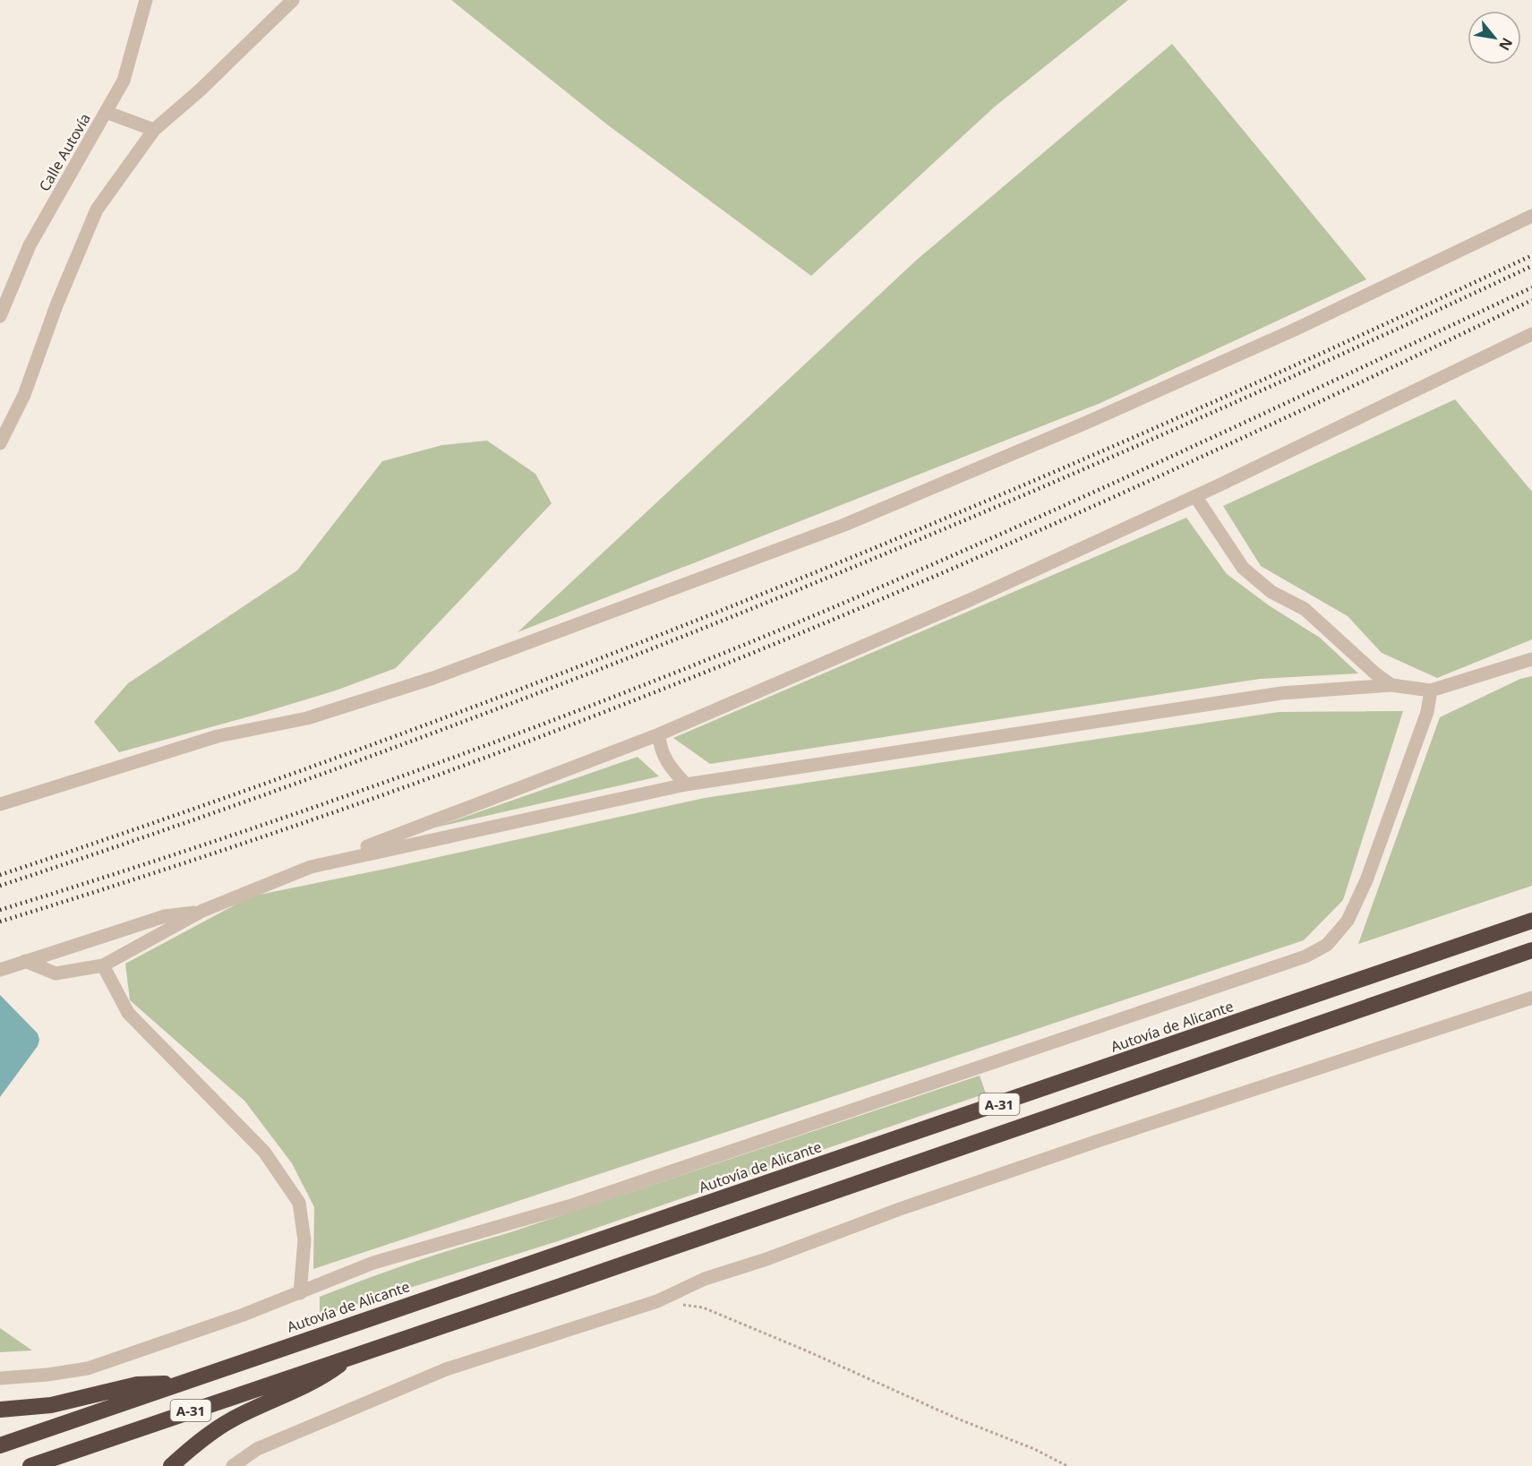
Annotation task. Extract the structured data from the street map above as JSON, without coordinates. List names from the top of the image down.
{
  "streets": {
    "highway": ["Autovía de Alicante", "A-31"],
    "street": ["Calle Autovía"]
  },
  "north": "bottom right"
}
